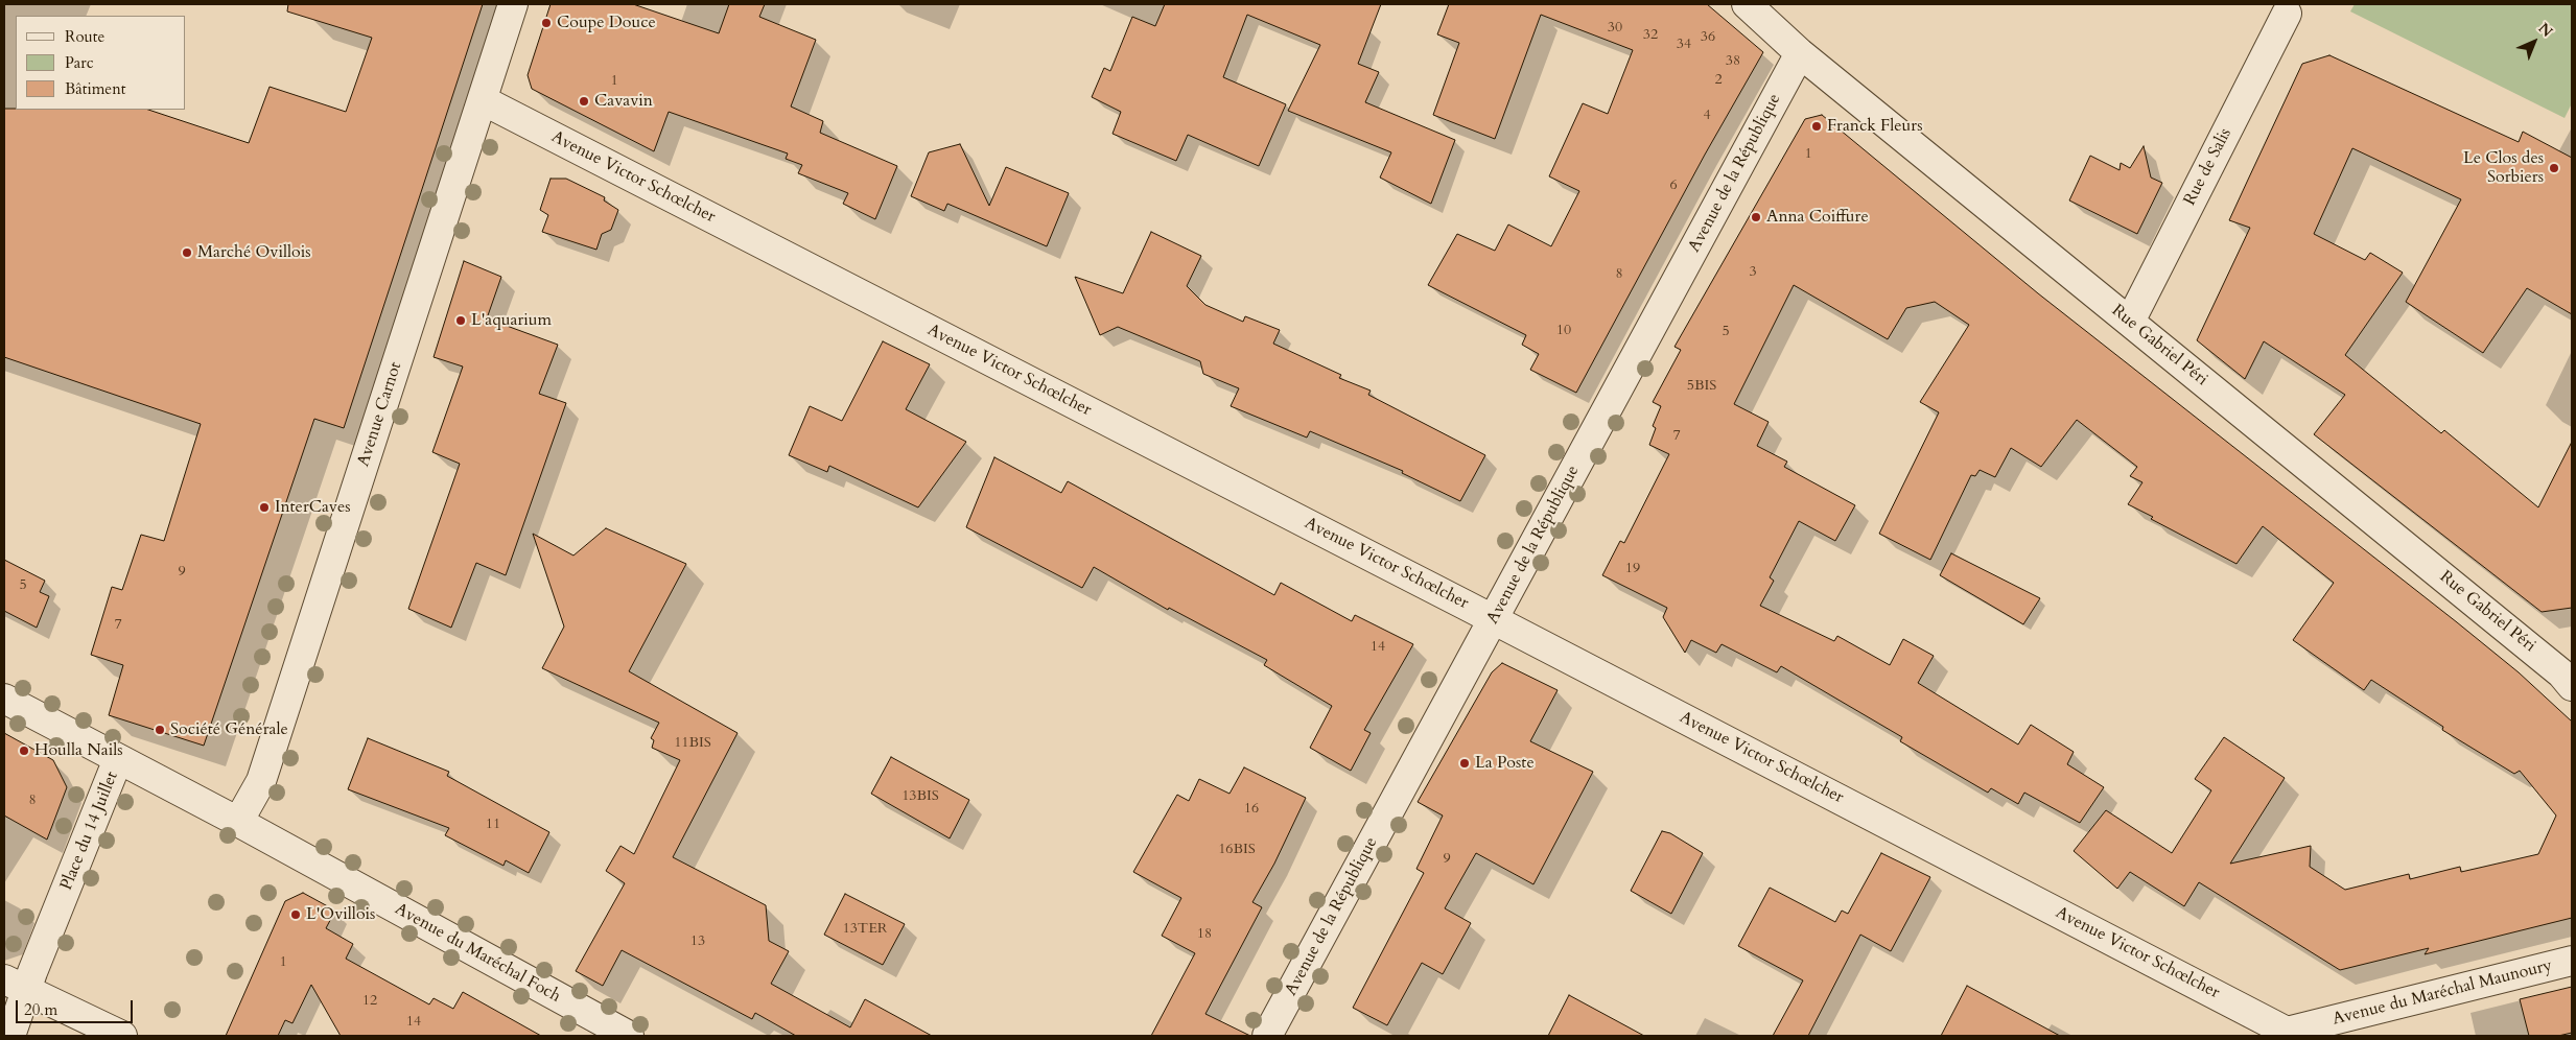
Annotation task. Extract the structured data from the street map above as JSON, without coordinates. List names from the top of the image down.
{
  "streets": {
    "street": [
      "Rue de Salis",
      "Avenue de la République",
      "Avenue Victor Schœlcher",
      "Rue Gabriel Péri",
      "Avenue Carnot",
      "Place du 14 Juillet",
      "Avenue du Maréchal Foch",
      "Avenue du Maréchal Maunoury"
    ]
  },
  "crossings": [
    ["Rue de Salis", "Rue Gabriel Péri"],
    ["Avenue de la République", "Avenue Victor Schœlcher"],
    ["Avenue de la République", "Rue Gabriel Péri"],
    ["Avenue Victor Schœlcher", "Avenue Carnot"],
    ["Avenue Victor Schœlcher", "Avenue du Maréchal Maunoury"],
    ["Avenue Carnot", "Place du 14 Juillet"],
    ["Place du 14 Juillet", "Avenue du Maréchal Foch"]
  ],
  "places": [
    "Coupe Douce",
    "Cavavin",
    "Franck Fleurs",
    "Le Clos des Sorbiers",
    "Anna Coiffure",
    "Marché Ovillois",
    "L'aquarium",
    "InterCaves",
    "Société Générale",
    "Houlla Nails",
    "La Poste",
    "L'Ovillois"
  ],
  "house_numbers": [
    "30",
    "32",
    "36",
    "34",
    "38",
    "2",
    "1",
    "4",
    "1",
    "6",
    "3",
    "8",
    "10",
    "5",
    "5BIS",
    "7",
    "19",
    "9",
    "5",
    "7",
    "14",
    "11BIS",
    "13BIS",
    "8",
    "16",
    "11",
    "16BIS",
    "9",
    "13TER",
    "18",
    "13",
    "1",
    "12",
    "14"
  ],
  "legend": ["Route", "Parc", "Bâtiment"],
  "scale_bar": "20 m",
  "north": "top right"
}
